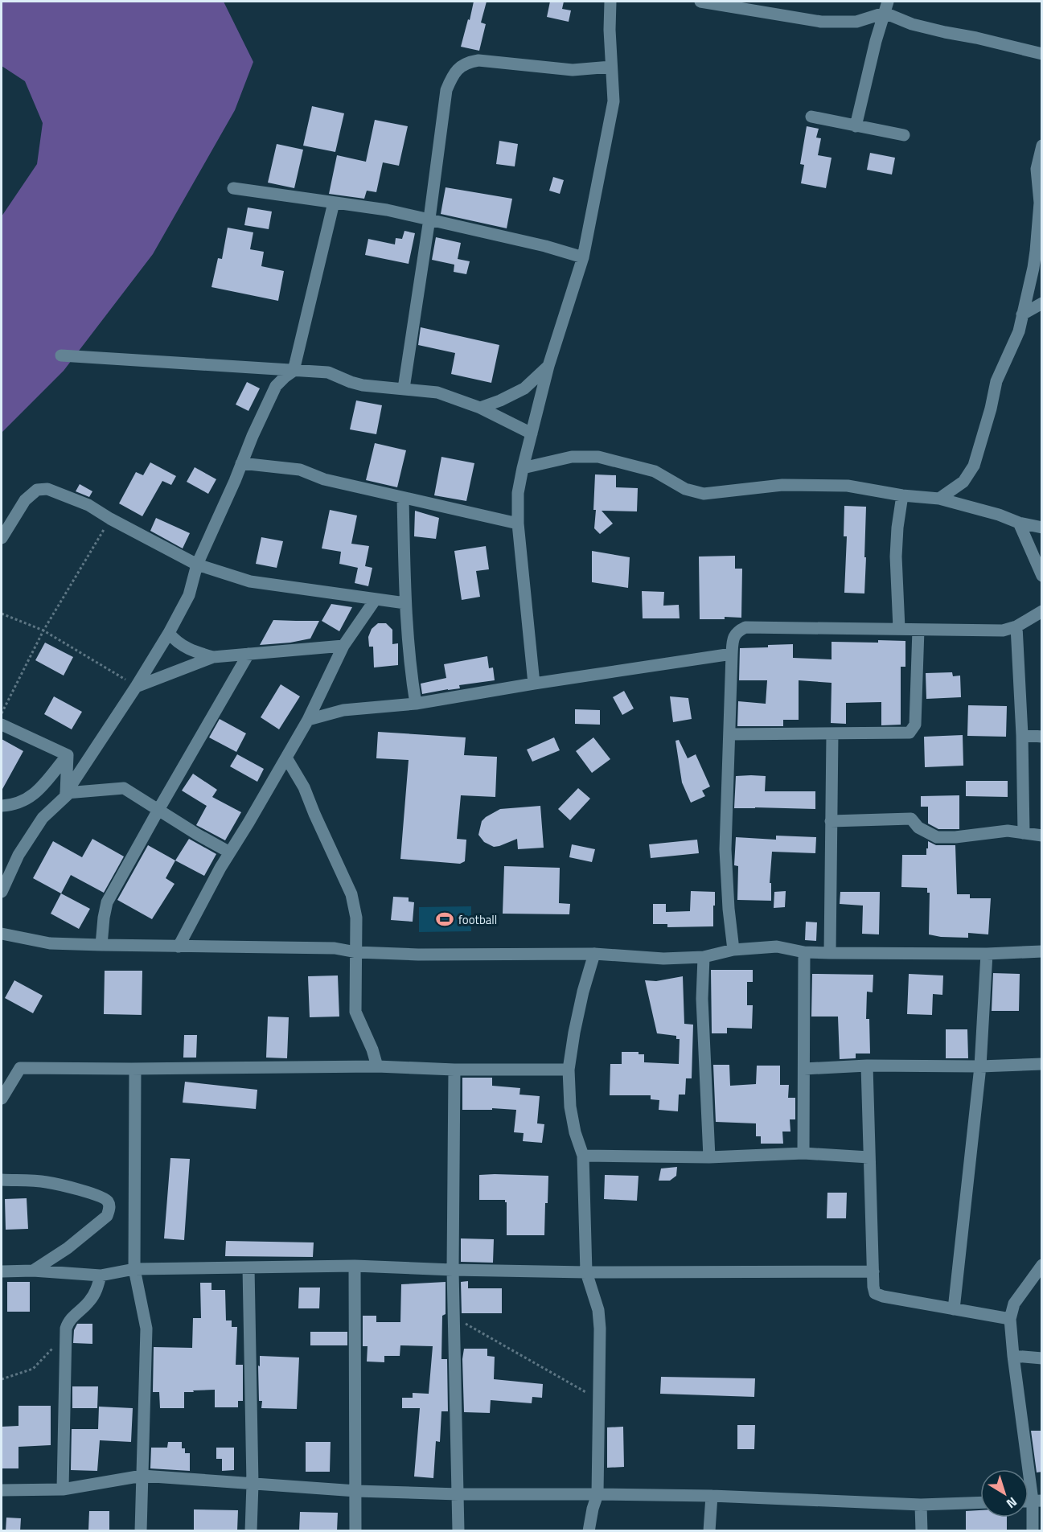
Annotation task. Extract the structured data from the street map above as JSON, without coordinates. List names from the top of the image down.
{
  "places": {
    "sports": ["football"]
  },
  "north": "bottom right"
}
